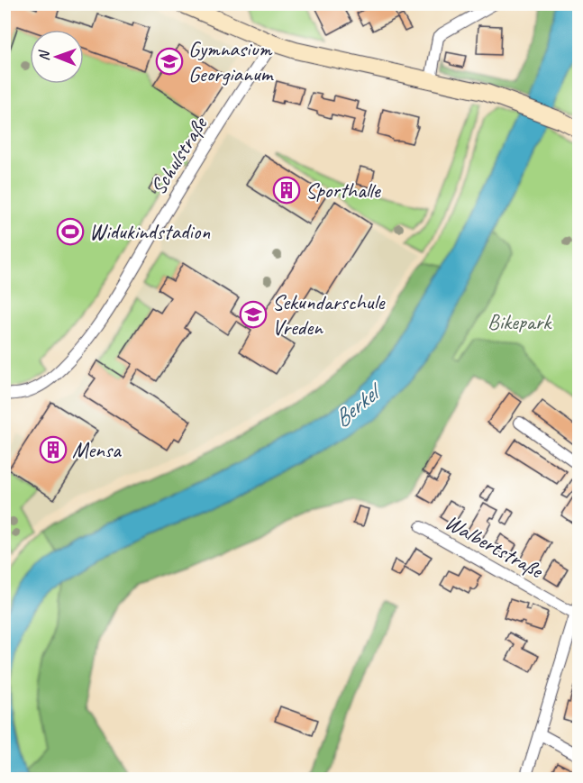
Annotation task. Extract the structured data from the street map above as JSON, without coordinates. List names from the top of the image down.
{
  "streets": {
    "street": ["Schulstraße", "Walbertstraße"]
  },
  "water": ["Berkel"],
  "parks": ["Bikepark"],
  "places": {
    "school or university": ["Gymnasium Georgianum", "Sekundarschule Vreden"],
    "building": ["Sporthalle", "Mensa"],
    "sports": ["Widukindstadion"]
  },
  "north": "left"
}
